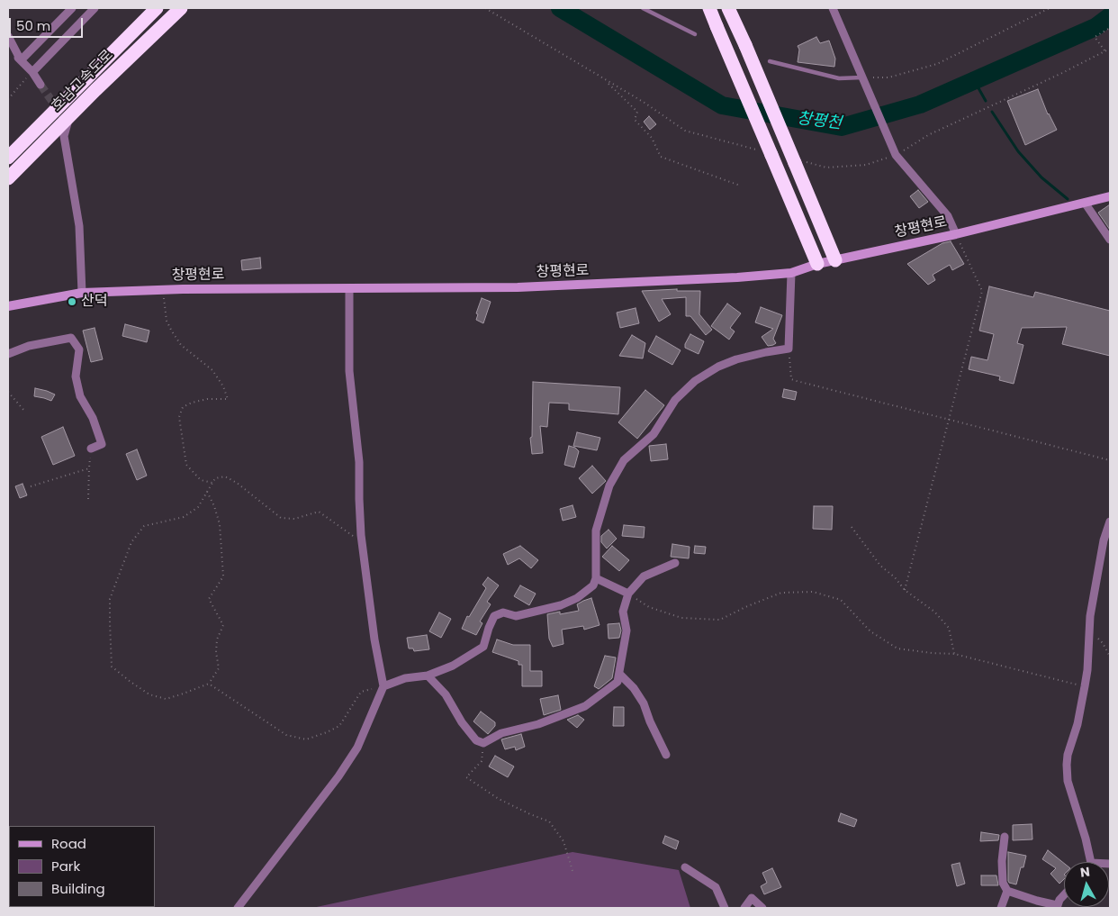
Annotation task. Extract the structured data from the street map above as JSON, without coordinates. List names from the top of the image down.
{
  "streets": {
    "highway": ["호남고속도로"],
    "main road": ["창평현로"]
  },
  "water": ["창평천"],
  "places": ["산덕"],
  "legend": ["Road", "Park", "Building"],
  "scale_bar": "50 m",
  "north": "top"
}
